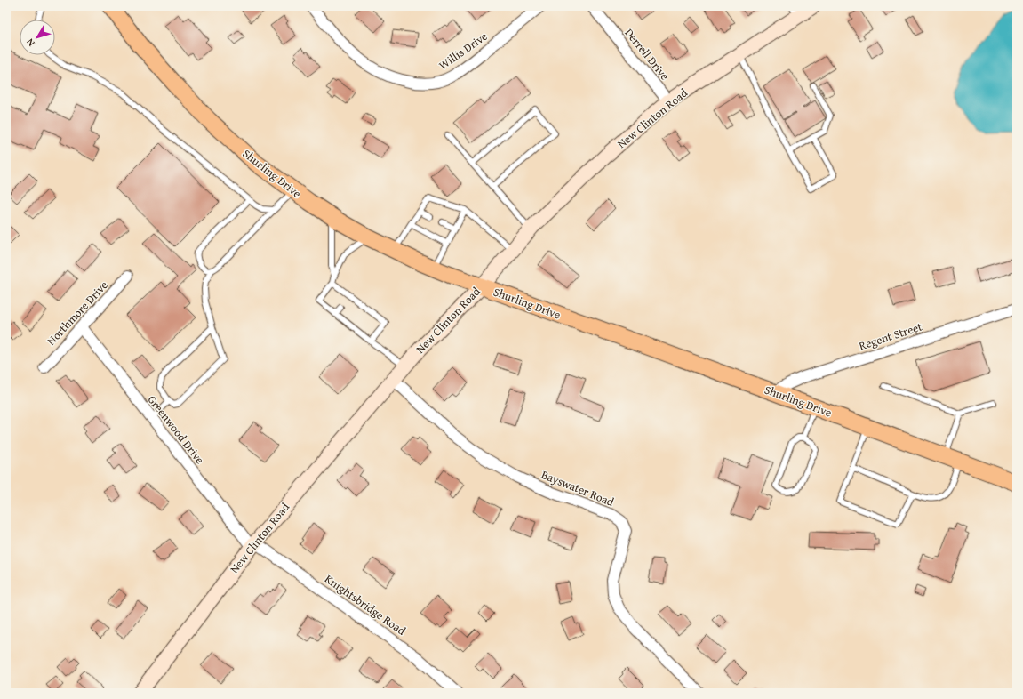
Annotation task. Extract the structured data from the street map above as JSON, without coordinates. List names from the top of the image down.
{
  "streets": {
    "main road": ["Shurling Drive"],
    "street": [
      "Willis Drive",
      "Derrell Drive",
      "New Clinton Road",
      "Northmore Drive",
      "Regent Street",
      "Greenwood Drive",
      "Bayswater Road",
      "Knightsbridge Road"
    ]
  },
  "crossings": [
    ["Derrell Drive", "New Clinton Road"],
    ["New Clinton Road", "Shurling Drive"],
    ["New Clinton Road", "Greenwood Drive"],
    ["New Clinton Road", "Bayswater Road"],
    ["New Clinton Road", "Knightsbridge Road"],
    ["Shurling Drive", "Regent Street"],
    ["Northmore Drive", "Greenwood Drive"],
    ["Greenwood Drive", "Knightsbridge Road"]
  ],
  "north": "bottom left"
}
